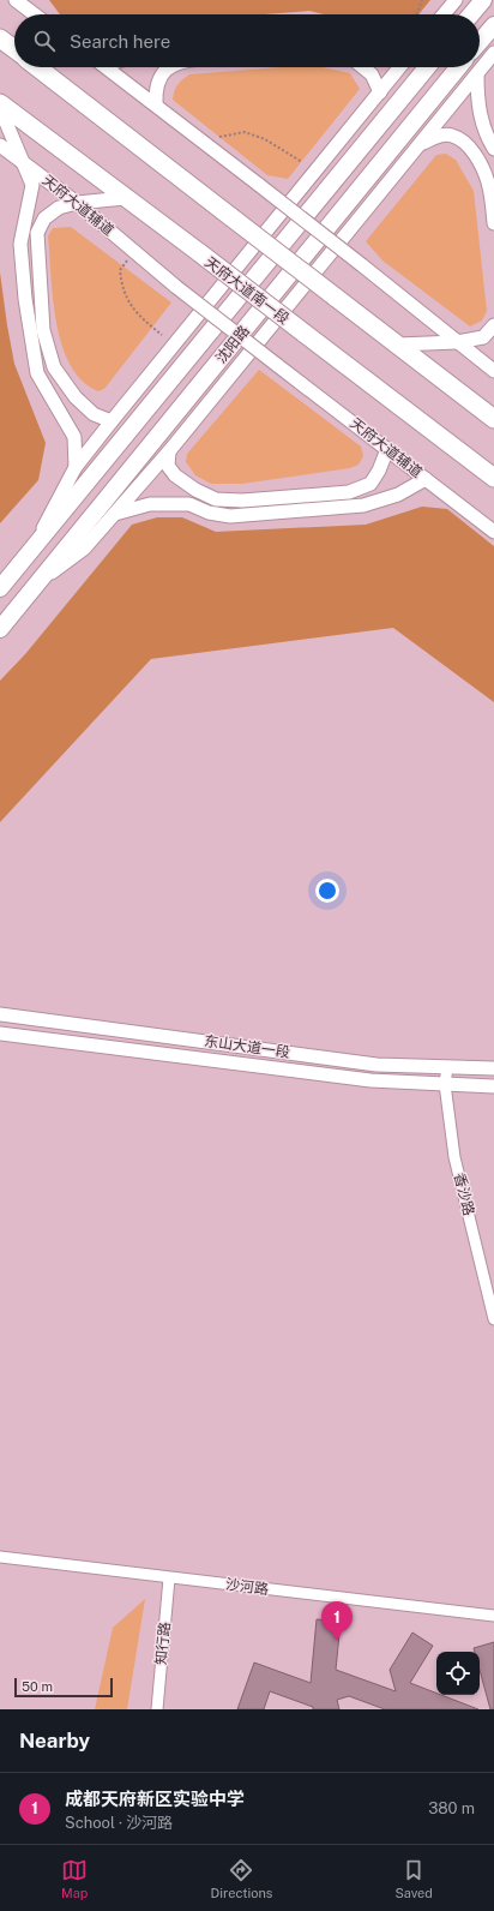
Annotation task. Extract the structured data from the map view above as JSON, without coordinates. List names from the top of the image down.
{
  "streets": {
    "highway": ["天府大道南一段"],
    "main road": ["沈阳路"],
    "street": [
      "天府大道辅道",
      "东山大道一段",
      "香沙路",
      "沙河路",
      "知行路"
    ]
  },
  "crossings": [
    ["东山大道一段", "香沙路"],
    ["沙河路", "知行路"]
  ],
  "scale_bar": "50 m",
  "page": {
    "search": "Search here",
    "pins": "1",
    "scale": "50 m",
    "heading": "Nearby",
    "list": [
      {
        "mark": "1",
        "name": "成都天府新区实验中学",
        "note": "School · 沙河路",
        "value": "380 m"
      }
    ],
    "nav": ["Map", "Directions", "Saved"]
  }
}
